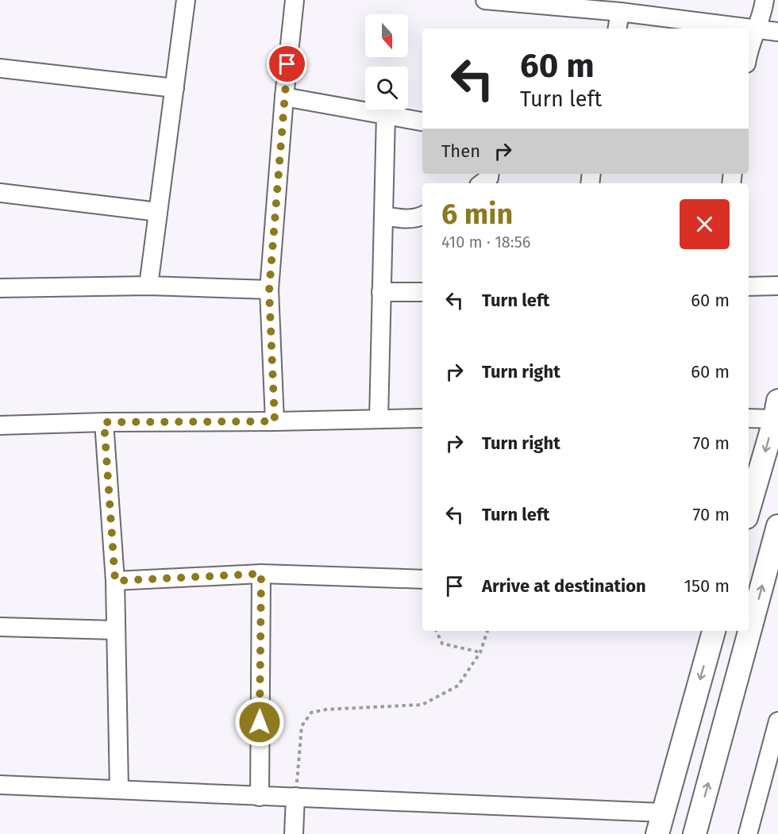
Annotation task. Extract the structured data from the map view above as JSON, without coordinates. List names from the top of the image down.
{
  "north": "bottom",
  "page": {
    "turn": ["60 m", "Turn left"],
    "then": "Then",
    "heading": ["6 min", "410 m · 18:56"],
    "list": [
      {
        "name": "Turn left",
        "value": "60 m"
      },
      {
        "name": "Turn right",
        "value": "60 m"
      },
      {
        "name": "Turn right",
        "value": "70 m"
      },
      {
        "name": "Turn left",
        "value": "70 m"
      },
      {
        "name": "Arrive at destination",
        "value": "150 m"
      }
    ]
  }
}
